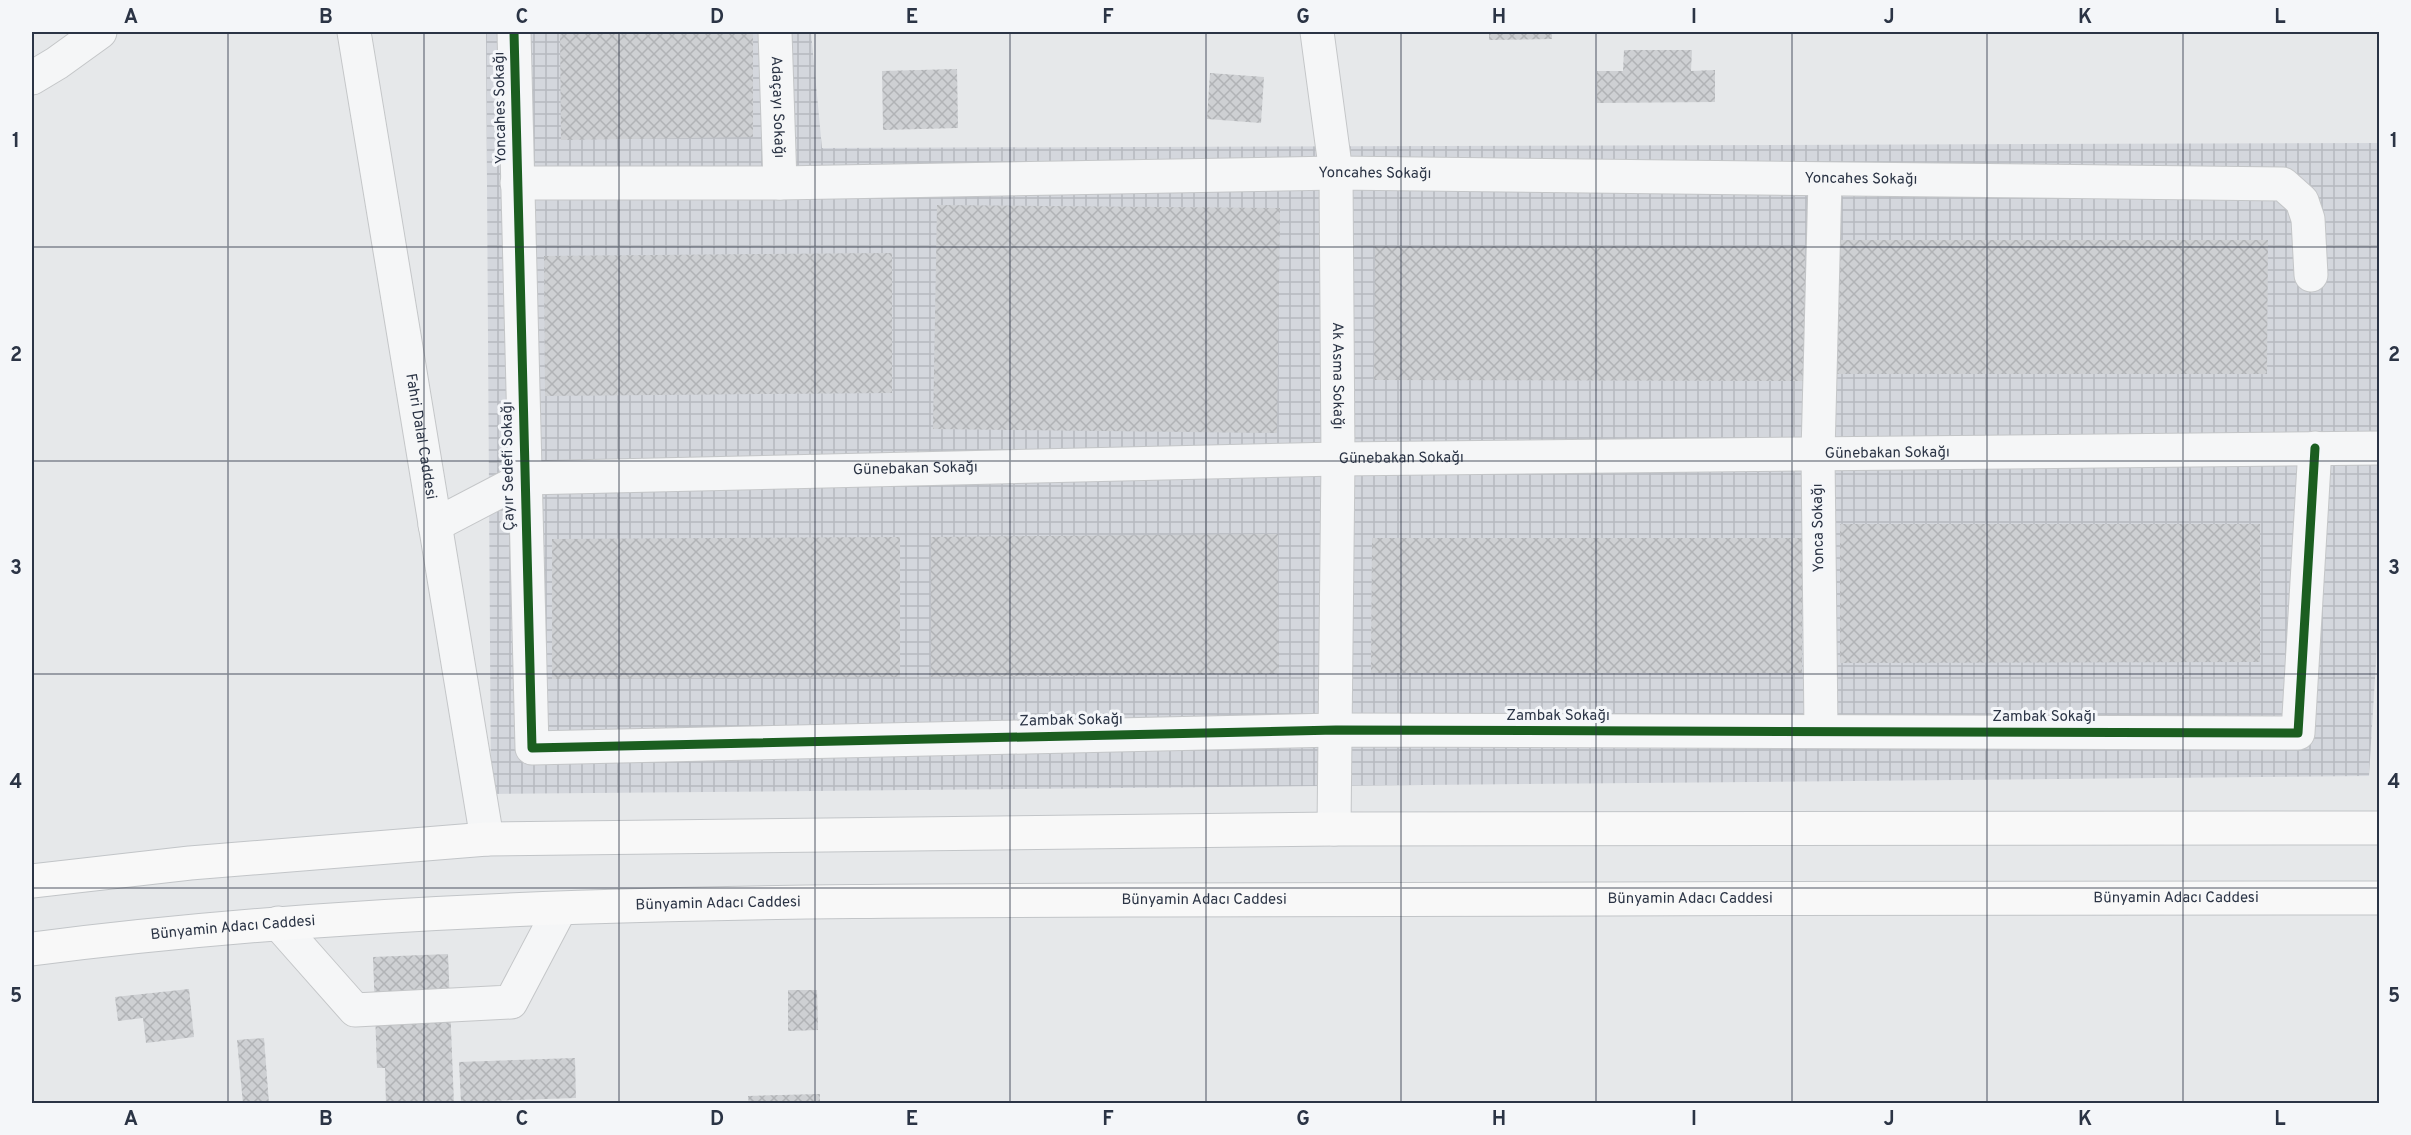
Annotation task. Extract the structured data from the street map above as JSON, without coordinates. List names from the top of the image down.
{
  "streets": {
    "main road": ["Bünyamin Adacı Caddesi"],
    "street": [
      "Adaçayı Sokağı",
      "Yoncahes Sokağı",
      "Ak Asma Sokağı",
      "Fahri Dalal Caddesi",
      "Günebakan Sokağı",
      "Çayır Sedefi Sokağı",
      "Yonca Sokağı",
      "Zambak Sokağı"
    ]
  },
  "crossings": [
    ["Adaçayı Sokağı", "Yoncahes Sokağı"],
    ["Yoncahes Sokağı", "Ak Asma Sokağı"],
    ["Yoncahes Sokağı", "Çayır Sedefi Sokağı"],
    ["Yoncahes Sokağı", "Yonca Sokağı"],
    ["Ak Asma Sokağı", "Günebakan Sokağı"],
    ["Ak Asma Sokağı", "Zambak Sokağı"],
    ["Fahri Dalal Caddesi", "Günebakan Sokağı"],
    ["Günebakan Sokağı", "Çayır Sedefi Sokağı"],
    ["Günebakan Sokağı", "Yonca Sokağı"],
    ["Günebakan Sokağı", "Zambak Sokağı"],
    ["Çayır Sedefi Sokağı", "Zambak Sokağı"],
    ["Yonca Sokağı", "Zambak Sokağı"]
  ],
  "grid": {
    "columns": [
      "A",
      "B",
      "C",
      "D",
      "E",
      "F",
      "G",
      "H",
      "I",
      "J",
      "K",
      "L"
    ],
    "rows": [
      "1",
      "2",
      "3",
      "4",
      "5"
    ]
  }
}
